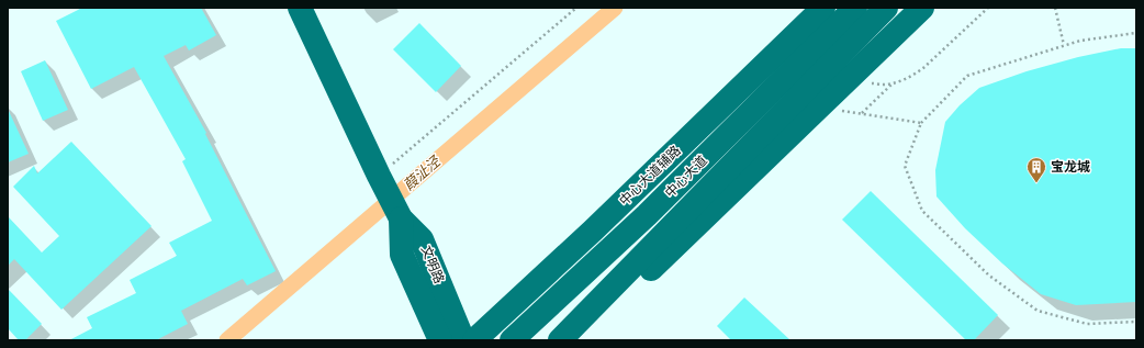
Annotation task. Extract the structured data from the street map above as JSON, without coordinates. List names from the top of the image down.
{
  "streets": {
    "main road": ["中心大道辅路", "中心大道", "文明路"]
  },
  "water": ["葭沚泾"],
  "places": {
    "building": ["宝龙城"]
  }
}
